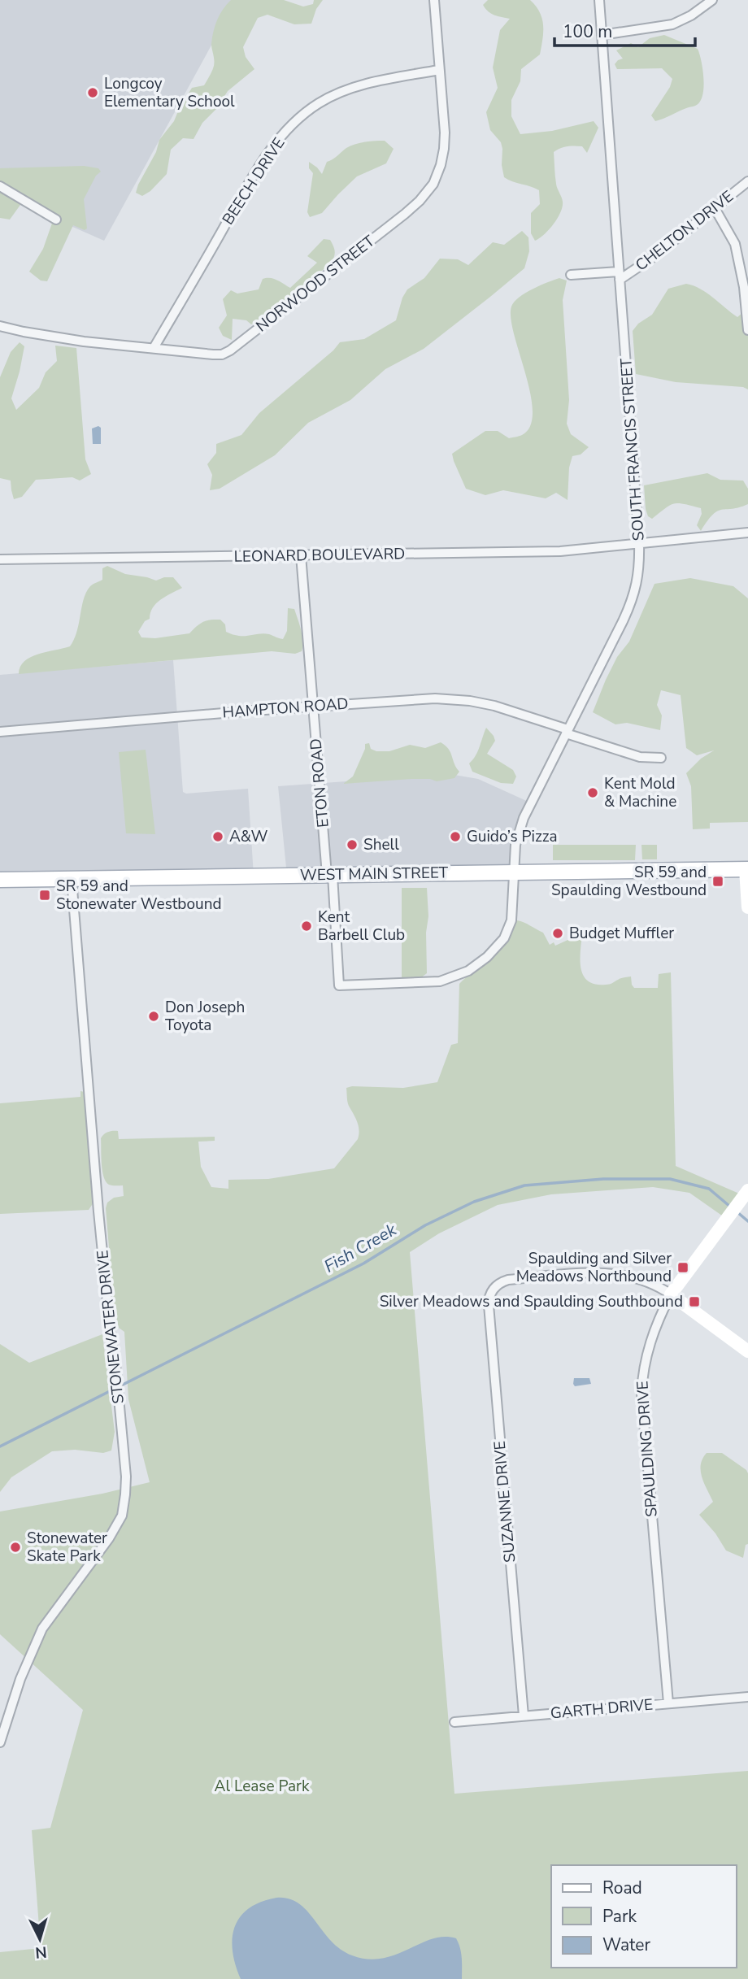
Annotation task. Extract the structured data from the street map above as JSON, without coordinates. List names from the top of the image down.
{
  "streets": {
    "main road": ["WEST MAIN STREET"],
    "street": [
      "BEECH DRIVE",
      "CHELTON DRIVE",
      "NORWOOD STREET",
      "SOUTH FRANCIS STREET",
      "LEONARD BOULEVARD",
      "HAMPTON ROAD",
      "ETON ROAD",
      "STONEWATER DRIVE",
      "SPAULDING DRIVE",
      "SUZANNE DRIVE",
      "GARTH DRIVE"
    ]
  },
  "crossings": [
    ["BEECH DRIVE", "NORWOOD STREET"],
    ["CHELTON DRIVE", "SOUTH FRANCIS STREET"],
    ["SOUTH FRANCIS STREET", "LEONARD BOULEVARD"],
    ["SOUTH FRANCIS STREET", "HAMPTON ROAD"],
    ["SOUTH FRANCIS STREET", "ETON ROAD"],
    ["SOUTH FRANCIS STREET", "WEST MAIN STREET"],
    ["LEONARD BOULEVARD", "ETON ROAD"],
    ["HAMPTON ROAD", "ETON ROAD"],
    ["ETON ROAD", "WEST MAIN STREET"],
    ["WEST MAIN STREET", "STONEWATER DRIVE"],
    ["SPAULDING DRIVE", "SUZANNE DRIVE"],
    ["SPAULDING DRIVE", "GARTH DRIVE"],
    ["SUZANNE DRIVE", "GARTH DRIVE"]
  ],
  "water": ["Fish Creek"],
  "parks": ["Al Lease Park"],
  "places": {
    "other": [
      "Longcoy Elementary School",
      "Kent Mold & Machine",
      "A&W",
      "Guido’s Pizza",
      "Shell",
      "Kent Barbell Club",
      "Budget Muffler",
      "Don Joseph Toyota",
      "Stonewater Skate Park"
    ],
    "transit": [
      "SR 59 and Spaulding Westbound",
      "SR 59 and Stonewater Westbound",
      "Spaulding and Silver Meadows Northbound",
      "Silver Meadows and Spaulding Southbound"
    ]
  },
  "legend": ["Road", "Park", "Water"],
  "scale_bar": "100 m",
  "north": "bottom"
}
